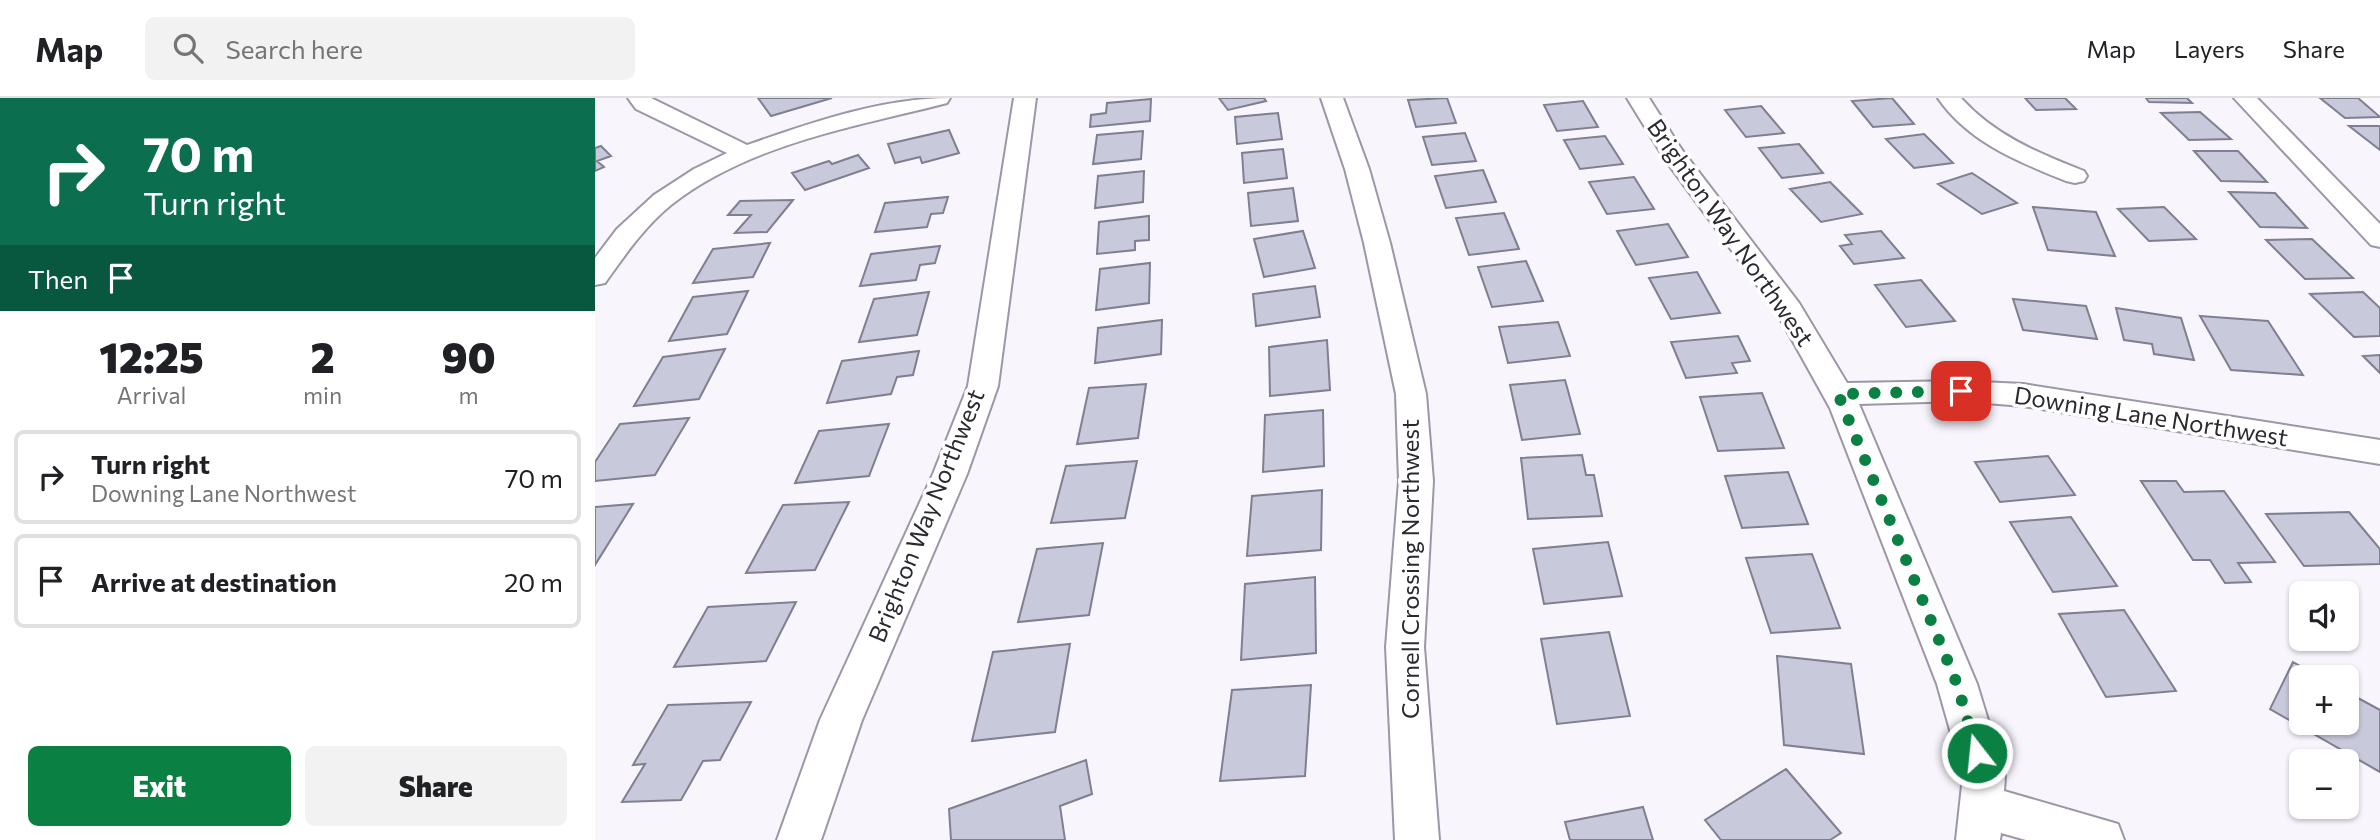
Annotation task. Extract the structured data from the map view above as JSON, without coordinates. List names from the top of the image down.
{
  "streets": {
    "street": ["Brighton Way Northwest", "Downing Lane Northwest", "Cornell Crossing Northwest"]
  },
  "crossings": [
    ["Brighton Way Northwest", "Downing Lane Northwest"]
  ],
  "page": {
    "header": "Map",
    "search": "Search here",
    "nav": ["Map", "Layers", "Share"],
    "turn": ["70 m", "Turn right"],
    "then": "Then",
    "eta": [
      "12:25",
      "Arrival",
      "2",
      "min",
      "90",
      "m"
    ],
    "list": [
      {
        "name": "Turn right",
        "note": "Downing Lane Northwest",
        "value": "70 m"
      },
      {
        "name": "Arrive at destination",
        "value": "20 m"
      }
    ],
    "map_buttons": ["+", "−"],
    "buttons": ["Exit", "Share"]
  }
}
